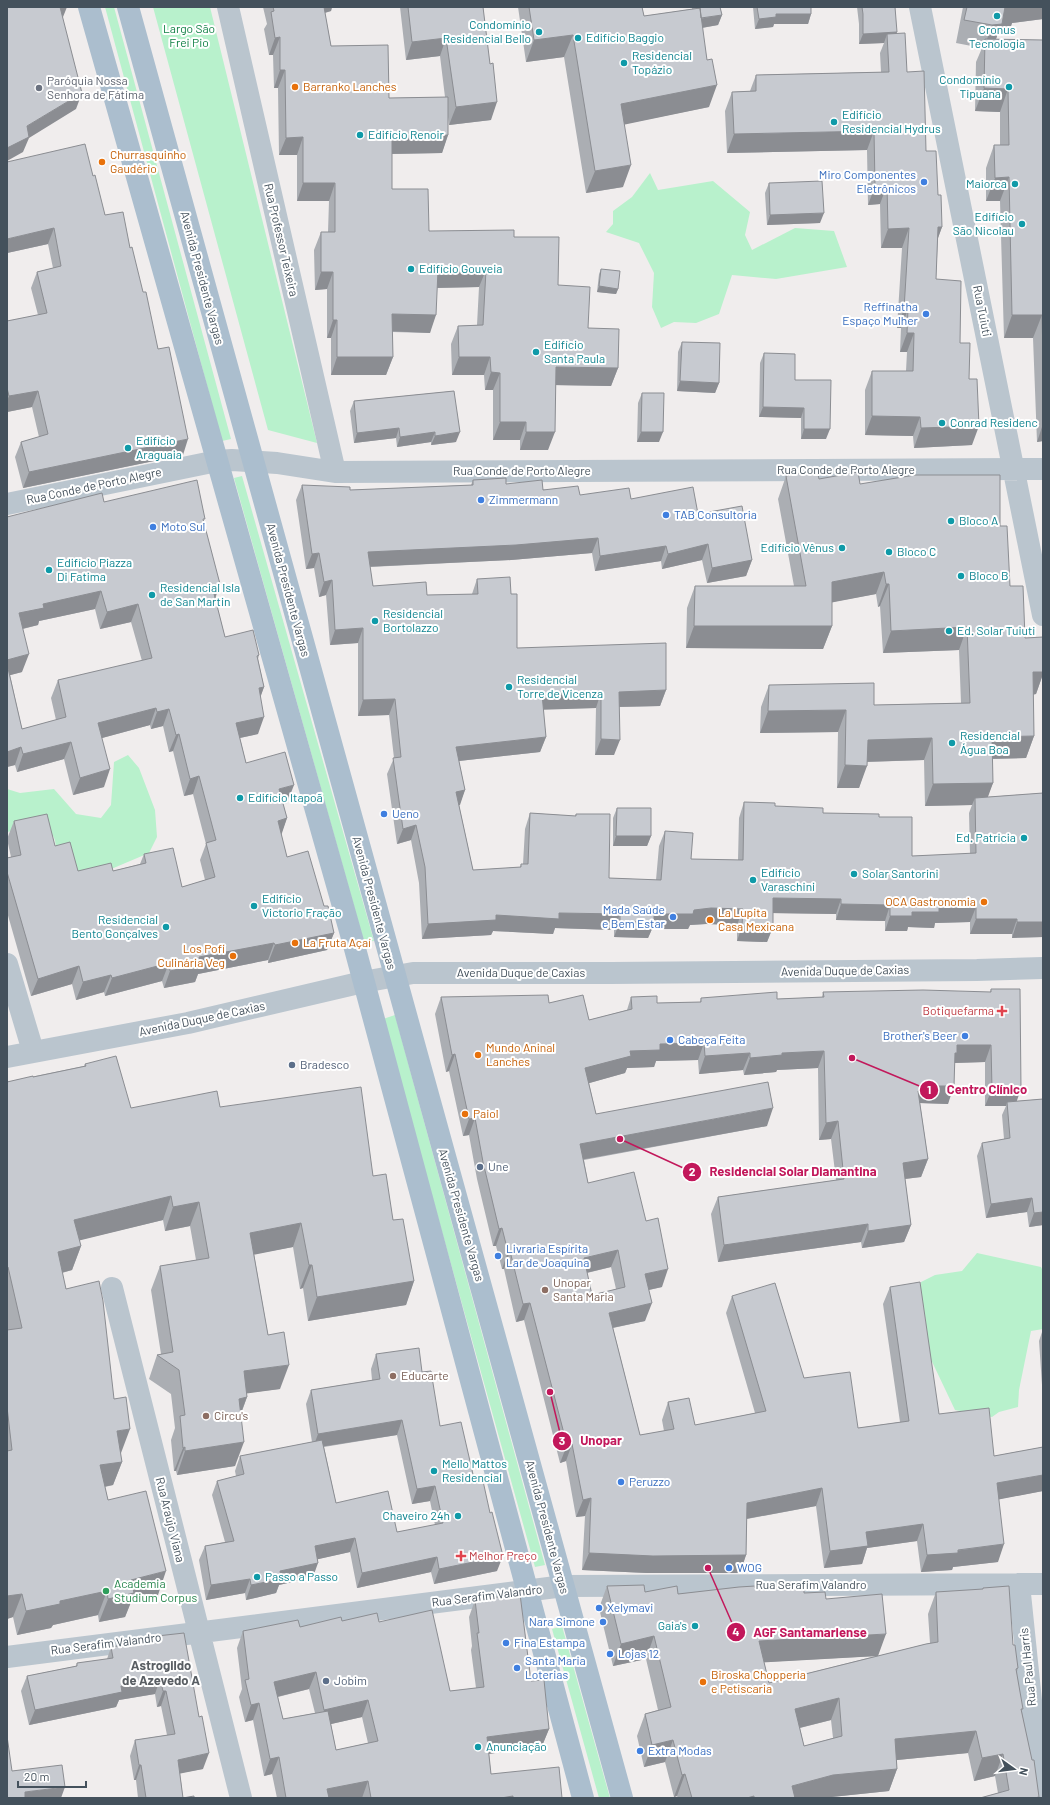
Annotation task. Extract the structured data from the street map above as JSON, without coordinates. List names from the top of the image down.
{
  "streets": {
    "main road": ["Avenida Presidente Vargas"],
    "street": [
      "Rua Professor Teixeira",
      "Rua Tuiuti",
      "Rua Conde de Porto Alegre",
      "Avenida Duque de Caxias",
      "Rua Araújo Viana",
      "Rua Serafim Valandro",
      "Rua Paul Harris"
    ]
  },
  "crossings": [
    ["Rua Professor Teixeira", "Rua Conde de Porto Alegre"],
    ["Avenida Presidente Vargas", "Rua Conde de Porto Alegre"],
    ["Avenida Presidente Vargas", "Avenida Duque de Caxias"],
    ["Avenida Presidente Vargas", "Rua Serafim Valandro"],
    ["Rua Tuiuti", "Rua Conde de Porto Alegre"],
    ["Rua Araújo Viana", "Rua Serafim Valandro"],
    ["Rua Serafim Valandro", "Rua Paul Harris"]
  ],
  "districts": ["Astrogildo de Azevedo A"],
  "parks": ["Largo São Frei Pio"],
  "places": {
    "other": [
      "Cronus Tecnologia",
      "Condomínio Residencial Bello",
      "Edifício Baggio",
      "Residencial Topázio",
      "Barranko Lanches",
      "Condomínio Tipuana",
      "Paróquia Nossa Senhora de Fátima",
      "Edifício Residencial Hydrus",
      "Edifício Renoir",
      "Churrasquinho Gaudério",
      "Miro Componentes Eletrônicos",
      "Maiorca",
      "Edifício São Nicolau",
      "Edifício Gouveia",
      "Reffinatha Espaço Mulher",
      "Edifício Santa Paula",
      "Conrad Residenc",
      "Edifício Araguaia",
      "Zimmermann",
      "TAB Consultoria",
      "Bloco A",
      "Moto Sul",
      "Edifício Vênus",
      "Bloco C",
      "Edifício Piazza Di Fatima",
      "Bloco B",
      "Residencial Isla de San Martin",
      "Residencial Bortolazzo",
      "Ed. Solar Tuiuti",
      "Residencial Torre de Vicenza",
      "Residencial Água Boa",
      "Edifício Itapoã",
      "Ueno",
      "Ed. Patricia",
      "Solar Santorini",
      "Edifício Varaschini",
      "OCA Gastronomia",
      "Edifício Victorio Fração",
      "Mada Saúde e Bem Estar",
      "La Lupita Casa Mexicana",
      "Residencial Bento Gonçalves",
      "La Fruta Açaí",
      "Los Pofi Culinária Veg",
      "Brother's Beer",
      "Cabeça Feita",
      "Mundo Aninal Lanches",
      "Centro Clínico",
      "Bradesco",
      "Paiol",
      "Residencial Solar Diamantina",
      "Une",
      "Livraria Espírita Lar de Joaquina",
      "Unopar Santa Maria",
      "Educarte",
      "Unopar",
      "Circu's",
      "Mello Mattos Residencial",
      "Peruzzo",
      "Chaveiro 24h",
      "AGF Santamariense",
      "WOG",
      "Passo a Passo",
      "Academia Studium Corpus",
      "Xelymavi",
      "Nara Simone",
      "Gaia's",
      "Fina Estampa",
      "Lojas 12",
      "Santa Maria Loterias",
      "Jobim",
      "Biroska Chopperia e Petiscaria",
      "Anunciação",
      "Extra Modas"
    ],
    "health": ["Botiquefarma", "Melhor Preço"]
  },
  "scale_bar": "20 m",
  "north": "right"
}
